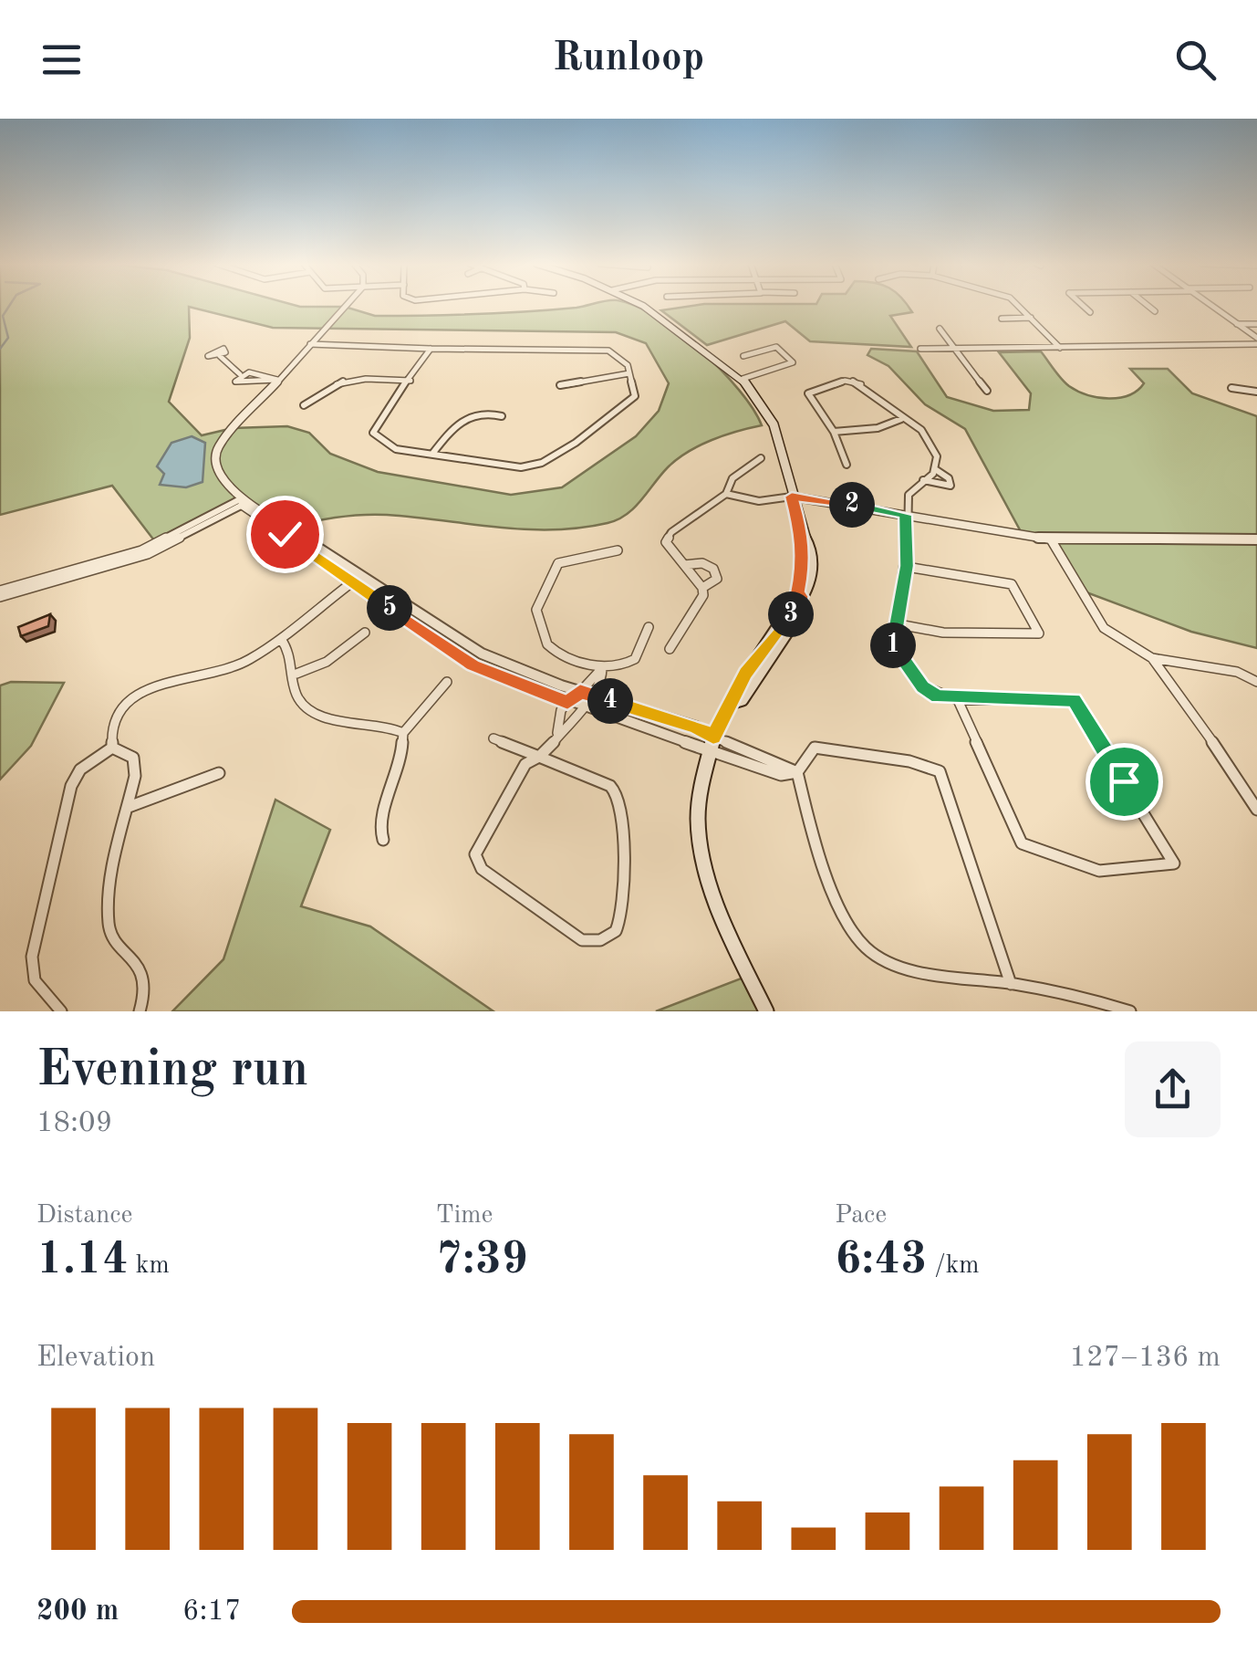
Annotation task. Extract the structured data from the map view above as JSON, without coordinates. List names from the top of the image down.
{
  "page": {
    "header": "Runloop",
    "pins": [
      "2",
      "5",
      "3",
      "1",
      "4"
    ],
    "heading": ["Evening run", "18:09"],
    "stats": [
      ["Distance", "1.14 km"],
      ["Time", "7:39"],
      ["Pace", "6:43 /km"]
    ],
    "chart": ["Elevation", "127–136 m"],
    "list": [
      {
        "name": "200 m",
        "note": "6:17"
      }
    ]
  }
}
